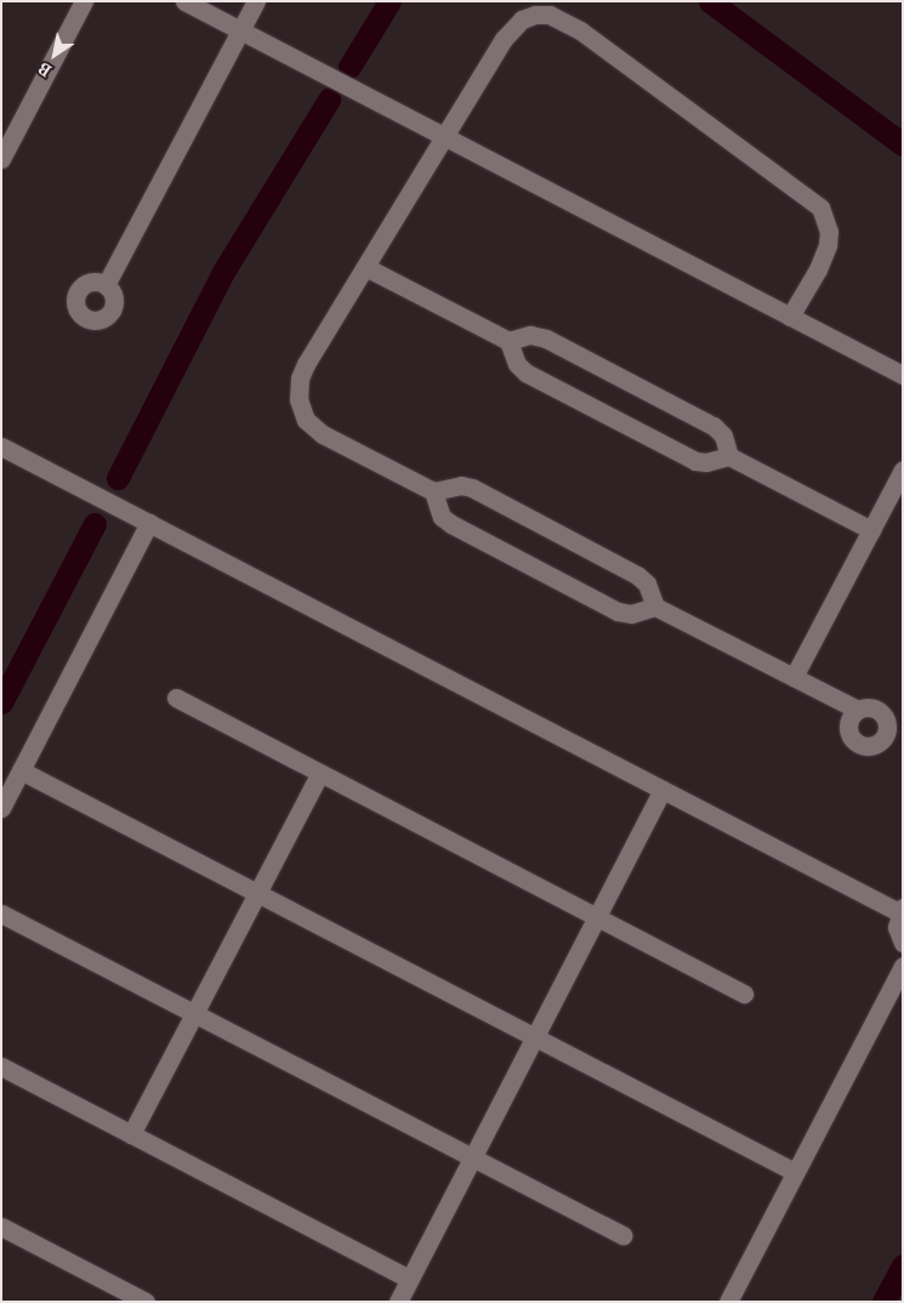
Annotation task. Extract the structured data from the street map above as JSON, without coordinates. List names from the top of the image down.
{
  "north": "bottom left"
}
